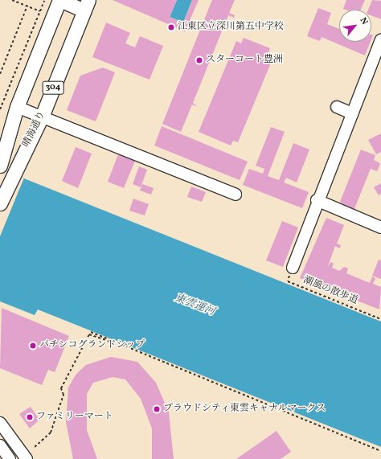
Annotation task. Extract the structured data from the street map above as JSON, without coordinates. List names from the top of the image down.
{
  "streets": {
    "main road": ["304", "晴海通り"],
    "path": ["潮風の散歩道"]
  },
  "water": ["東雲運河"],
  "places": [
    "江東区立深川第五中学校",
    "スターコート豊洲",
    "パチンコグランドシップ",
    "プラウドシティ東雲キャナルマークス",
    "ファミリーマート"
  ],
  "north": "top right"
}
